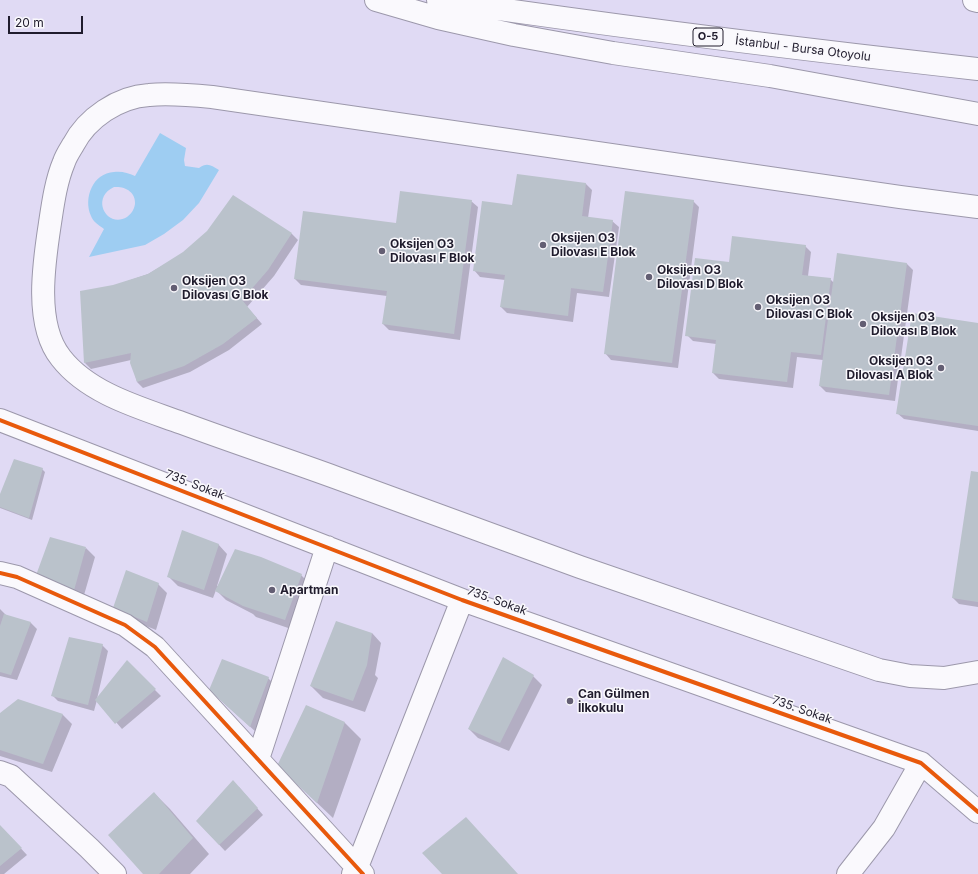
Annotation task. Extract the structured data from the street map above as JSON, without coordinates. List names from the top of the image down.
{
  "streets": {
    "main road": ["O-5", "İstanbul - Bursa Otoyolu", "735. Sokak"]
  },
  "places": [
    "Oksijen O3 Dilovası E Blok",
    "Oksijen O3 Dilovası F Blok",
    "Oksijen O3 Dilovası D Blok",
    "Oksijen O3 Dilovası G Blok",
    "Oksijen O3 Dilovası C Blok",
    "Oksijen O3 Dilovası B Blok",
    "Oksijen O3 Dilovası A Blok",
    "Apartman",
    "Can Gülmen İlkokulu"
  ],
  "scale_bar": "20 m"
}
